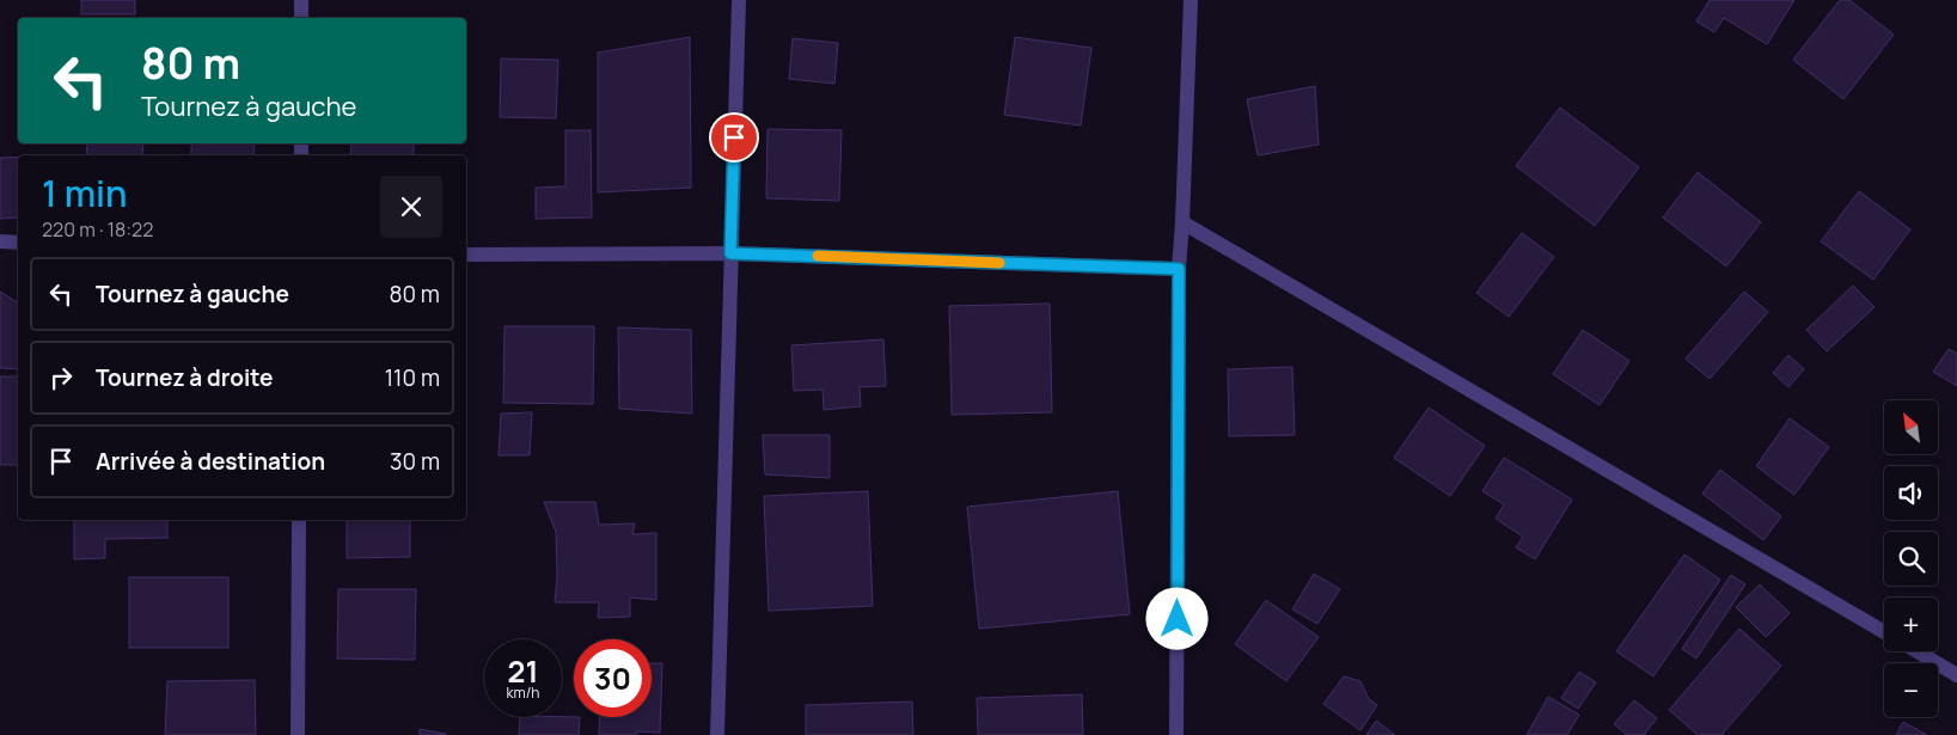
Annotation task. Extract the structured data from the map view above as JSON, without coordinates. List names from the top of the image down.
{
  "north": "top left",
  "page": {
    "turn": ["80 m", "Tournez à gauche"],
    "heading": ["1 min", "220 m · 18:22"],
    "list": [
      {
        "name": "Tournez à gauche",
        "value": "80 m"
      },
      {
        "name": "Tournez à droite",
        "value": "110 m"
      },
      {
        "name": "Arrivée à destination",
        "value": "30 m"
      }
    ],
    "map_buttons": ["+", "−"],
    "speed": "21 km/h",
    "limit": "30"
  }
}
